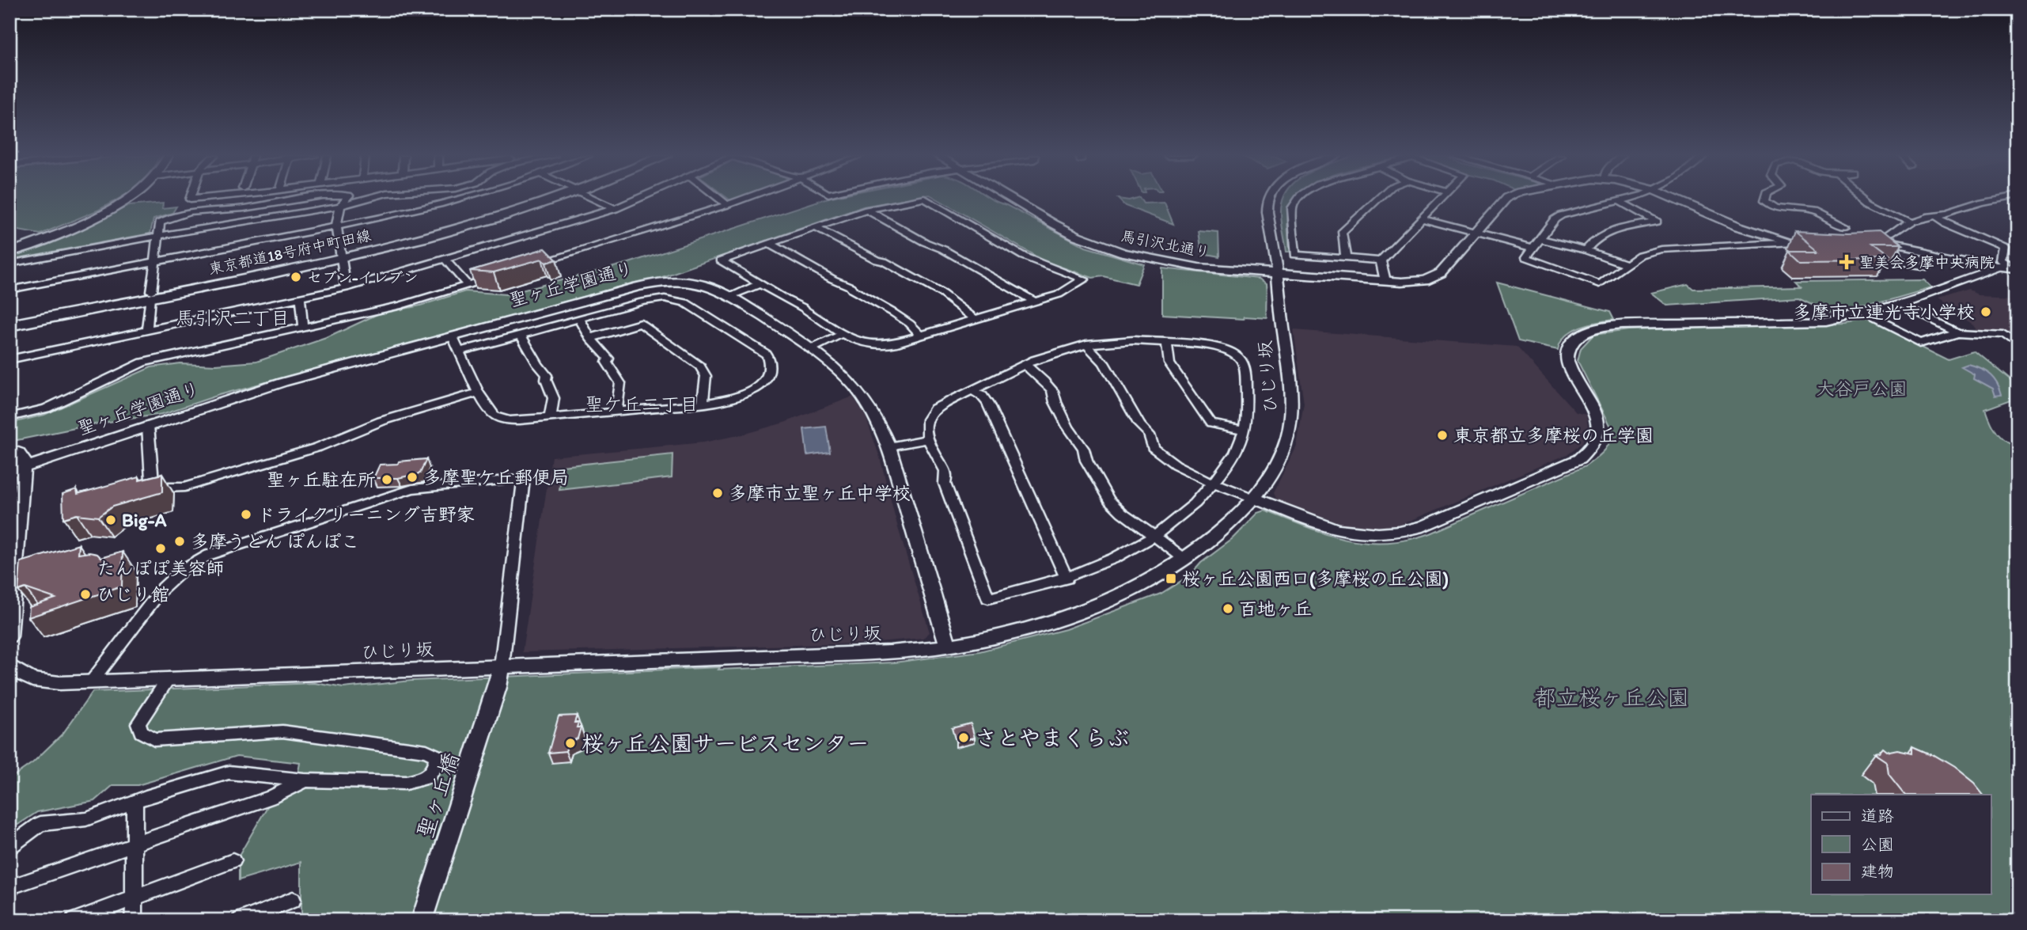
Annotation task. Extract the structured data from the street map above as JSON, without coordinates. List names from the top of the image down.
{
  "streets": {
    "main road": ["東京都道18号府中町田線"],
    "street": [
      "馬引沢北通り",
      "聖ヶ丘学園通り",
      "ひじり坂",
      "聖ヶ丘橋"
    ]
  },
  "crossings": [
    ["馬引沢北通り", "ひじり坂"],
    ["聖ヶ丘学園通り", "ひじり坂"],
    ["ひじり坂", "聖ヶ丘橋"]
  ],
  "districts": ["馬引沢二丁目", "聖ケ丘二丁目"],
  "parks": ["大谷戸公園", "都立桜ヶ丘公園"],
  "places": {
    "health": ["聖美会多摩中央病院"],
    "other": [
      "セブン-イレブン",
      "多摩市立連光寺小学校",
      "東京都立多摩桜の丘学園",
      "多摩聖ケ丘郵便局",
      "聖ヶ丘駐在所",
      "多摩市立聖ヶ丘中学校",
      "ドライクリーニング吉野家",
      "Big-A",
      "多摩うどん ぽんぽこ",
      "たんぽぽ美容師",
      "ひじり館",
      "百地ヶ丘",
      "さとやまくらぶ",
      "桜ヶ丘公園サービスセンター"
    ],
    "transit": ["桜ヶ丘公園西口(多摩桜の丘公園)"]
  },
  "legend": ["道路", "公園", "建物"]
}
